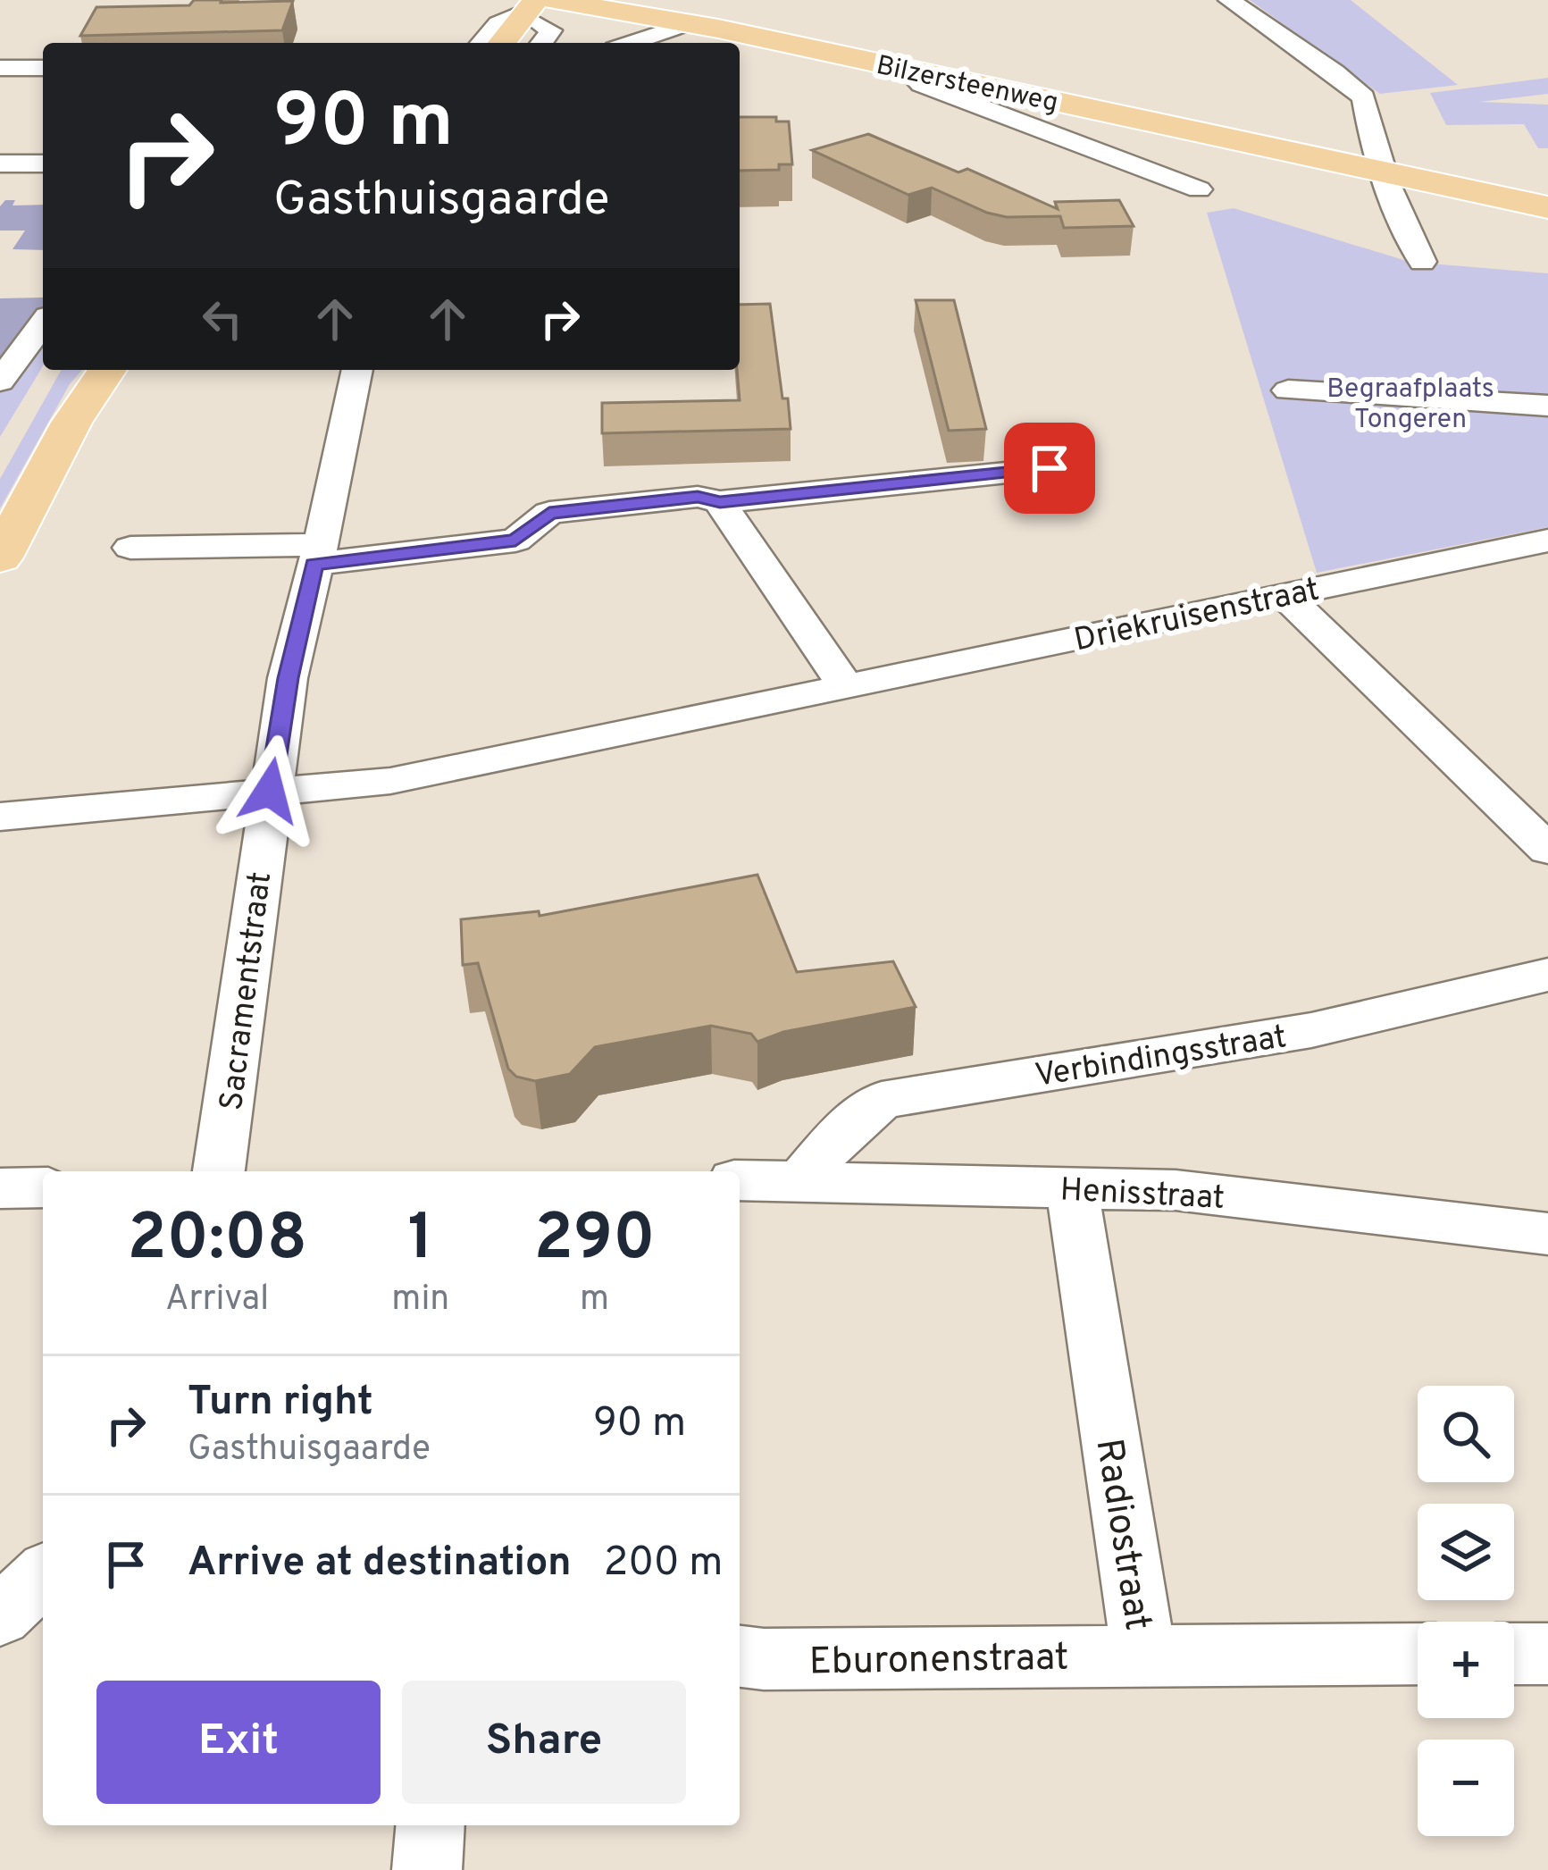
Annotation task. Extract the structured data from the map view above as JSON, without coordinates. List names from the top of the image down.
{
  "streets": {
    "main road": ["Bilzersteenweg"],
    "street": [
      "Driekruisenstraat",
      "Sacramentstraat",
      "Verbindingsstraat",
      "Henisstraat",
      "Radiostraat",
      "Eburonenstraat"
    ]
  },
  "crossings": [
    ["Driekruisenstraat", "Sacramentstraat"],
    ["Verbindingsstraat", "Henisstraat"],
    ["Henisstraat", "Radiostraat"],
    ["Radiostraat", "Eburonenstraat"]
  ],
  "parks": ["Begraafplaats Tongeren"],
  "page": {
    "turn": ["90 m", "Gasthuisgaarde"],
    "eta": [
      "20:08",
      "Arrival",
      "1",
      "min",
      "290",
      "m"
    ],
    "list": [
      {
        "name": "Turn right",
        "note": "Gasthuisgaarde",
        "value": "90 m"
      },
      {
        "name": "Arrive at destination",
        "value": "200 m"
      }
    ],
    "map_buttons": ["+", "−"],
    "buttons": ["Exit", "Share"]
  }
}
